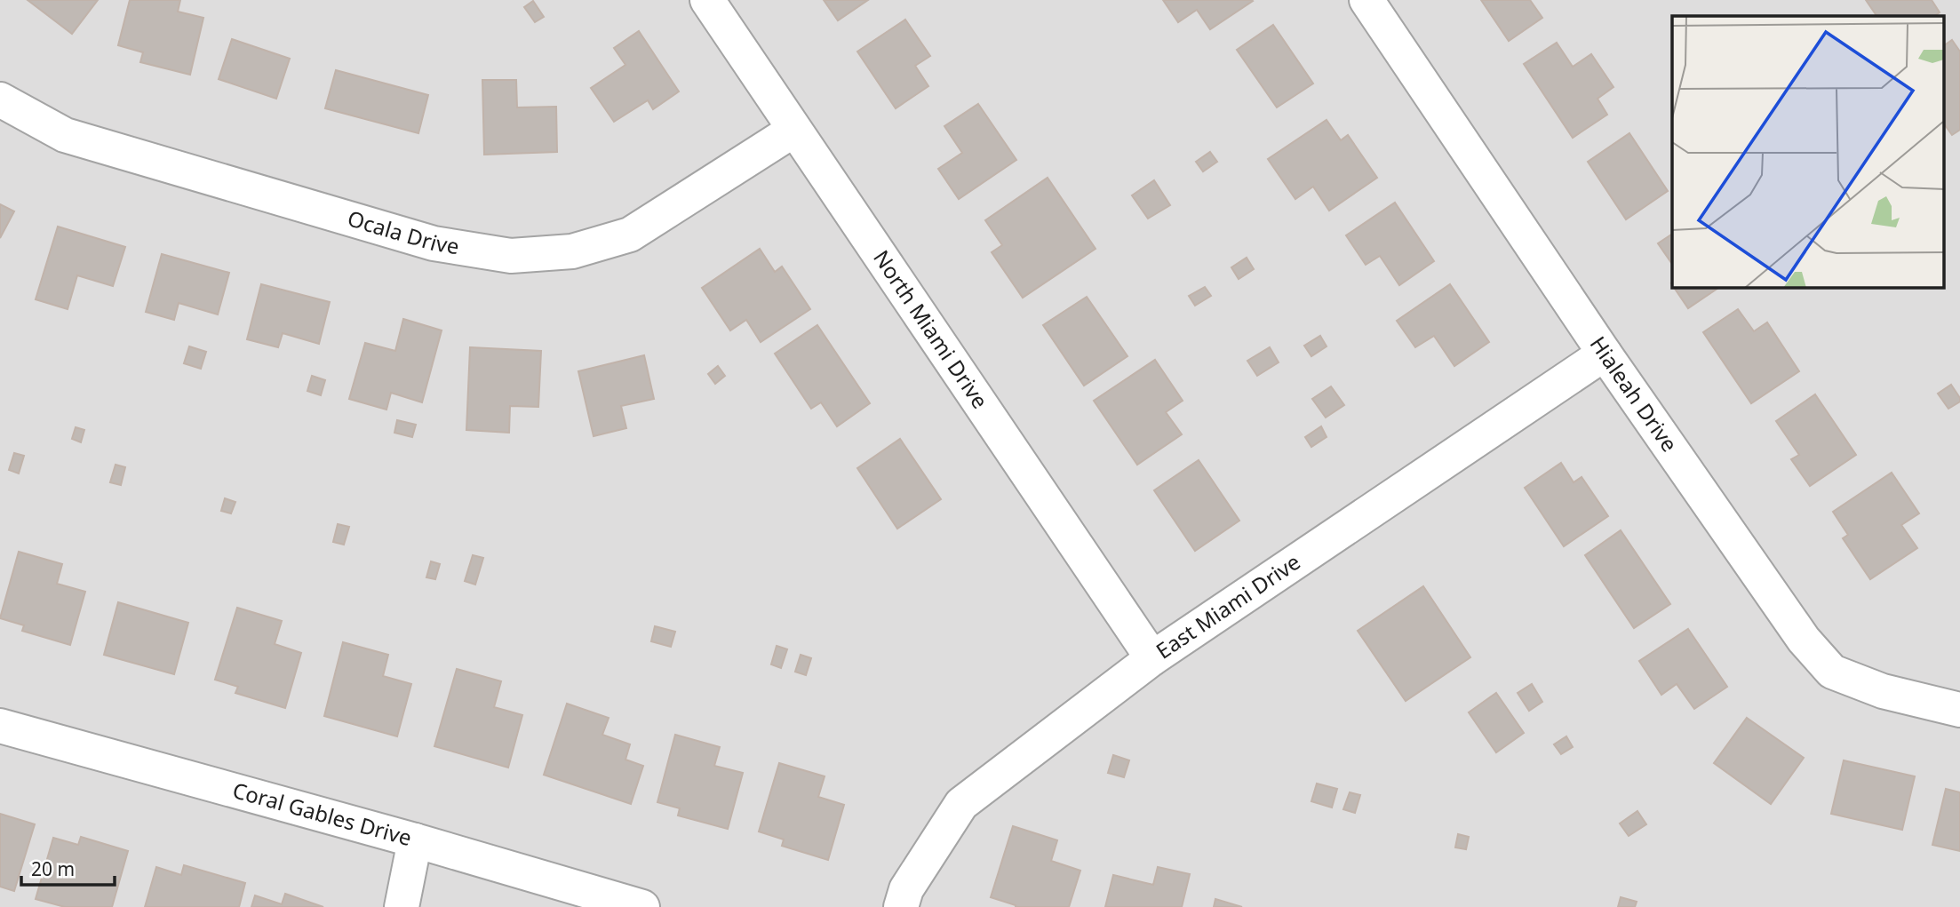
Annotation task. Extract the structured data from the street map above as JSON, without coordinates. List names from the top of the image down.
{
  "streets": {
    "street": [
      "Ocala Drive",
      "North Miami Drive",
      "Hialeah Drive",
      "East Miami Drive",
      "Coral Gables Drive"
    ]
  },
  "crossings": [
    ["Ocala Drive", "North Miami Drive"],
    ["North Miami Drive", "East Miami Drive"],
    ["Hialeah Drive", "East Miami Drive"]
  ],
  "scale_bar": "20 m"
}
